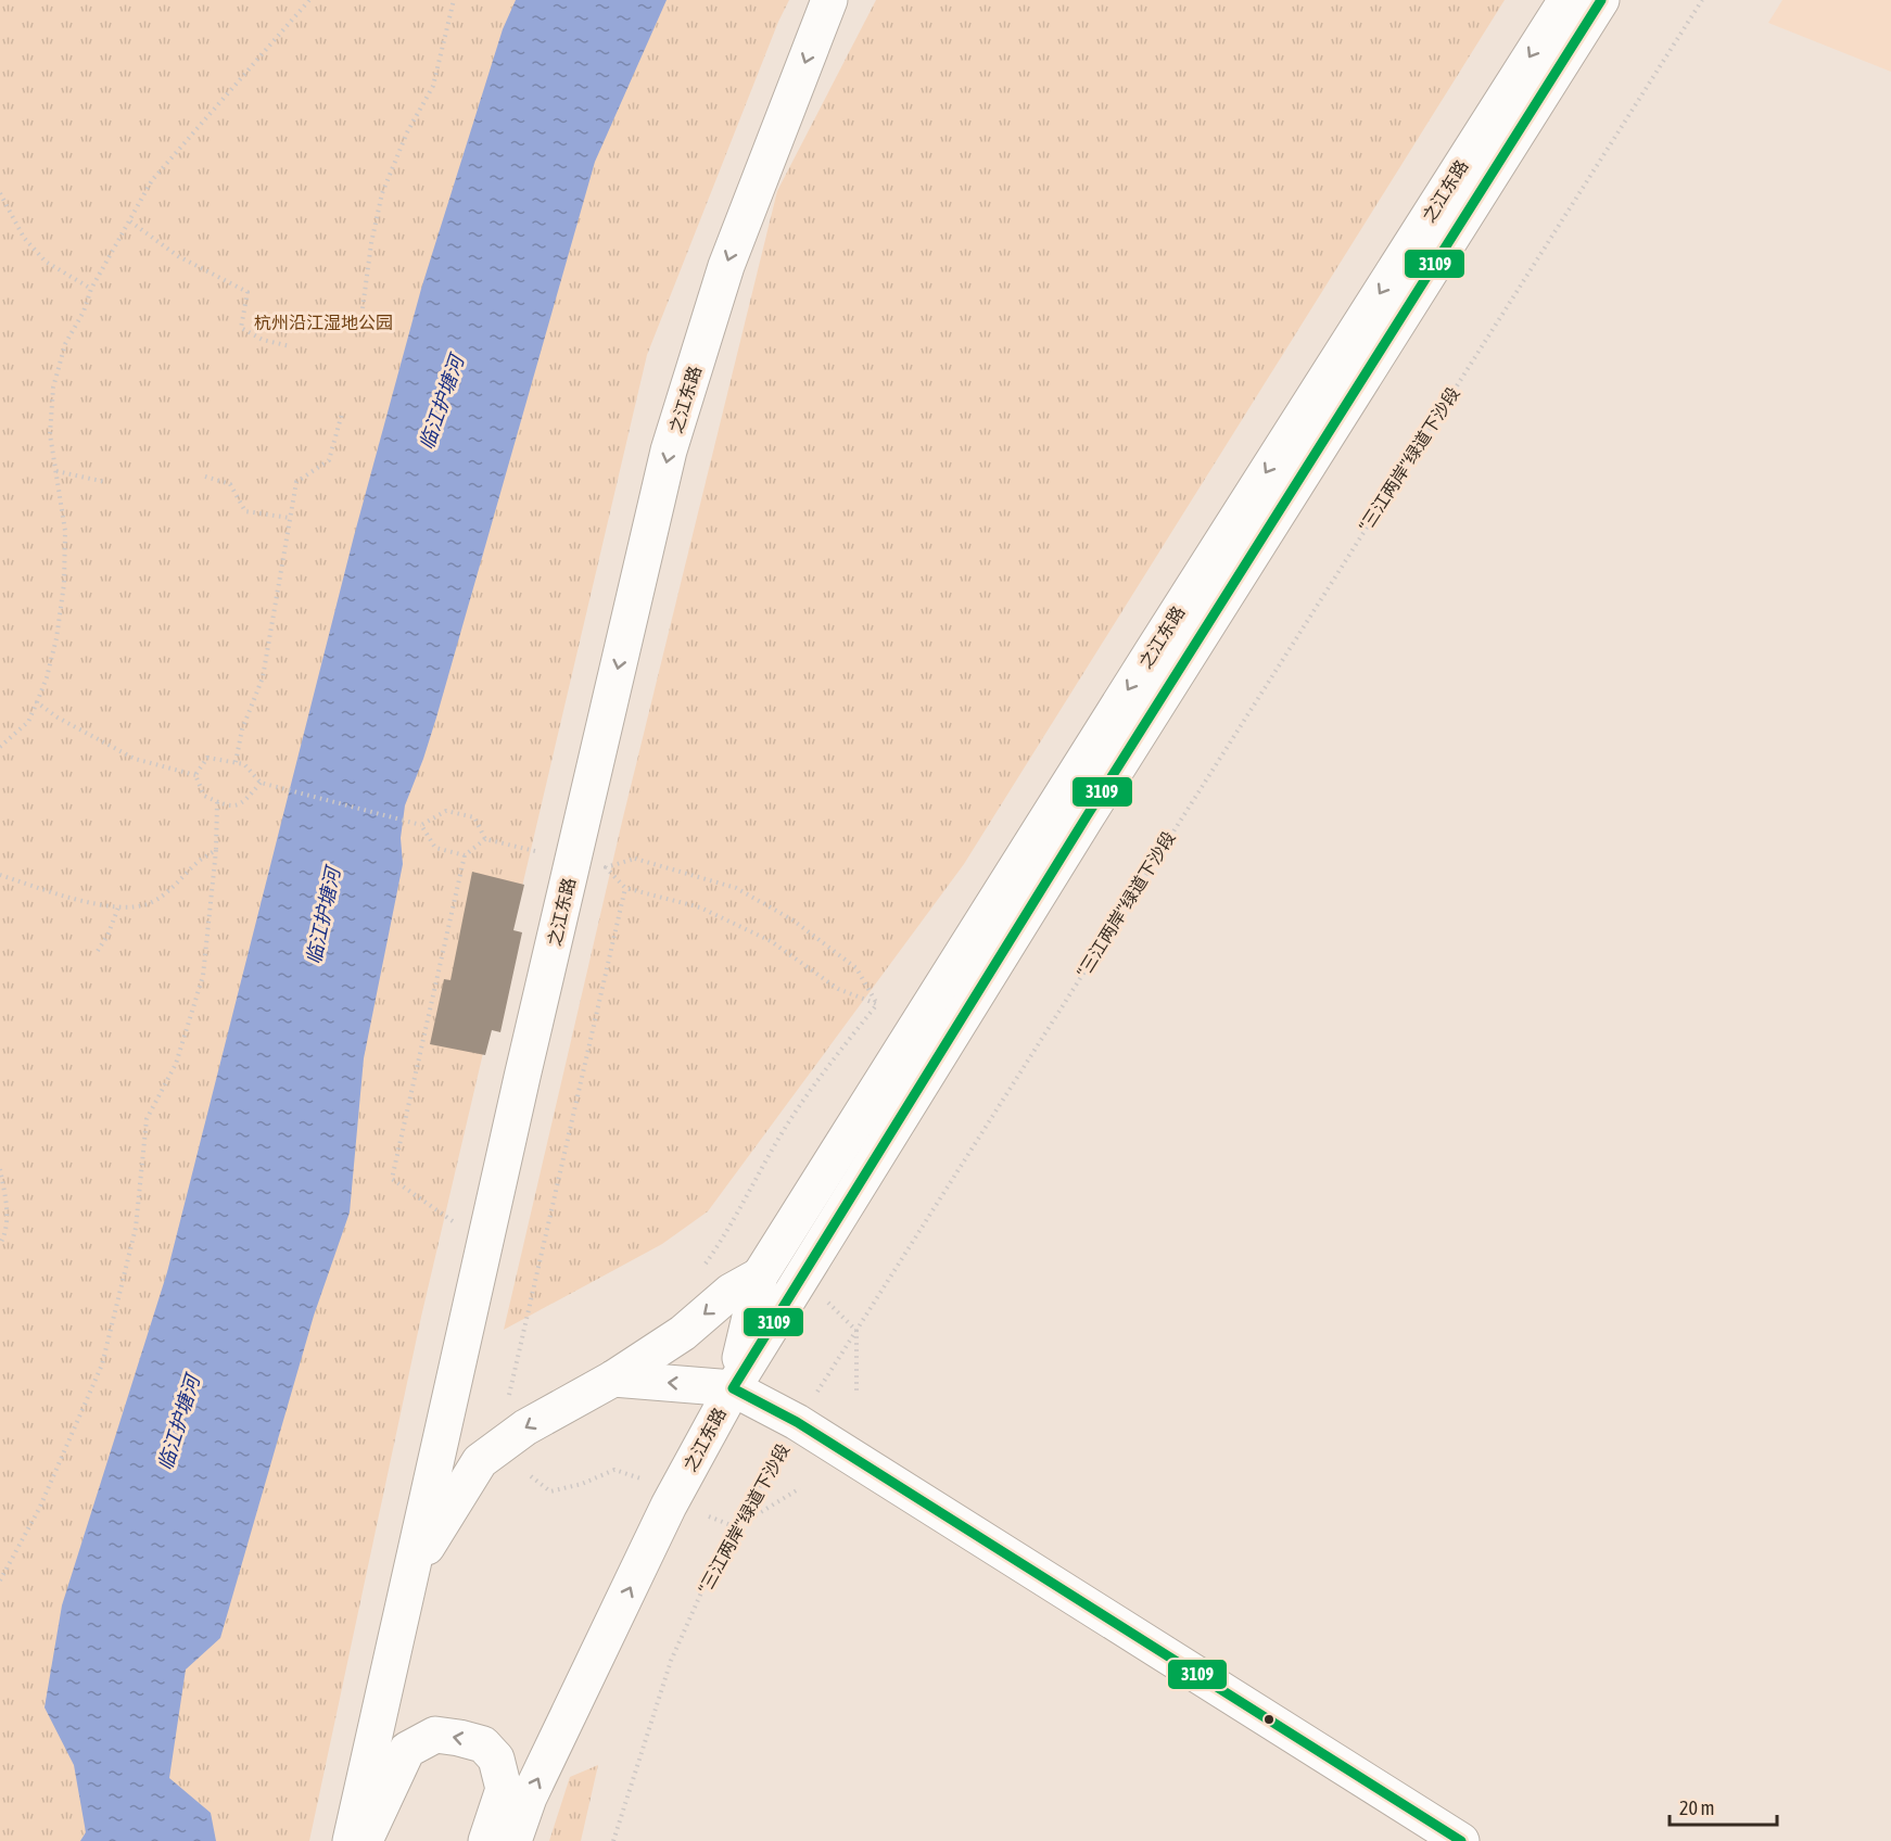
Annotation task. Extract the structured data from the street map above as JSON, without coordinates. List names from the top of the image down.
{
  "streets": {
    "main road": ["之江东路"],
    "path": ["“三江两岸”绿道下沙段"]
  },
  "water": ["临江护塘河"],
  "parks": ["杭州沿江湿地公园"],
  "lines": ["transit line 3109"],
  "scale_bar": "20 m"
}
